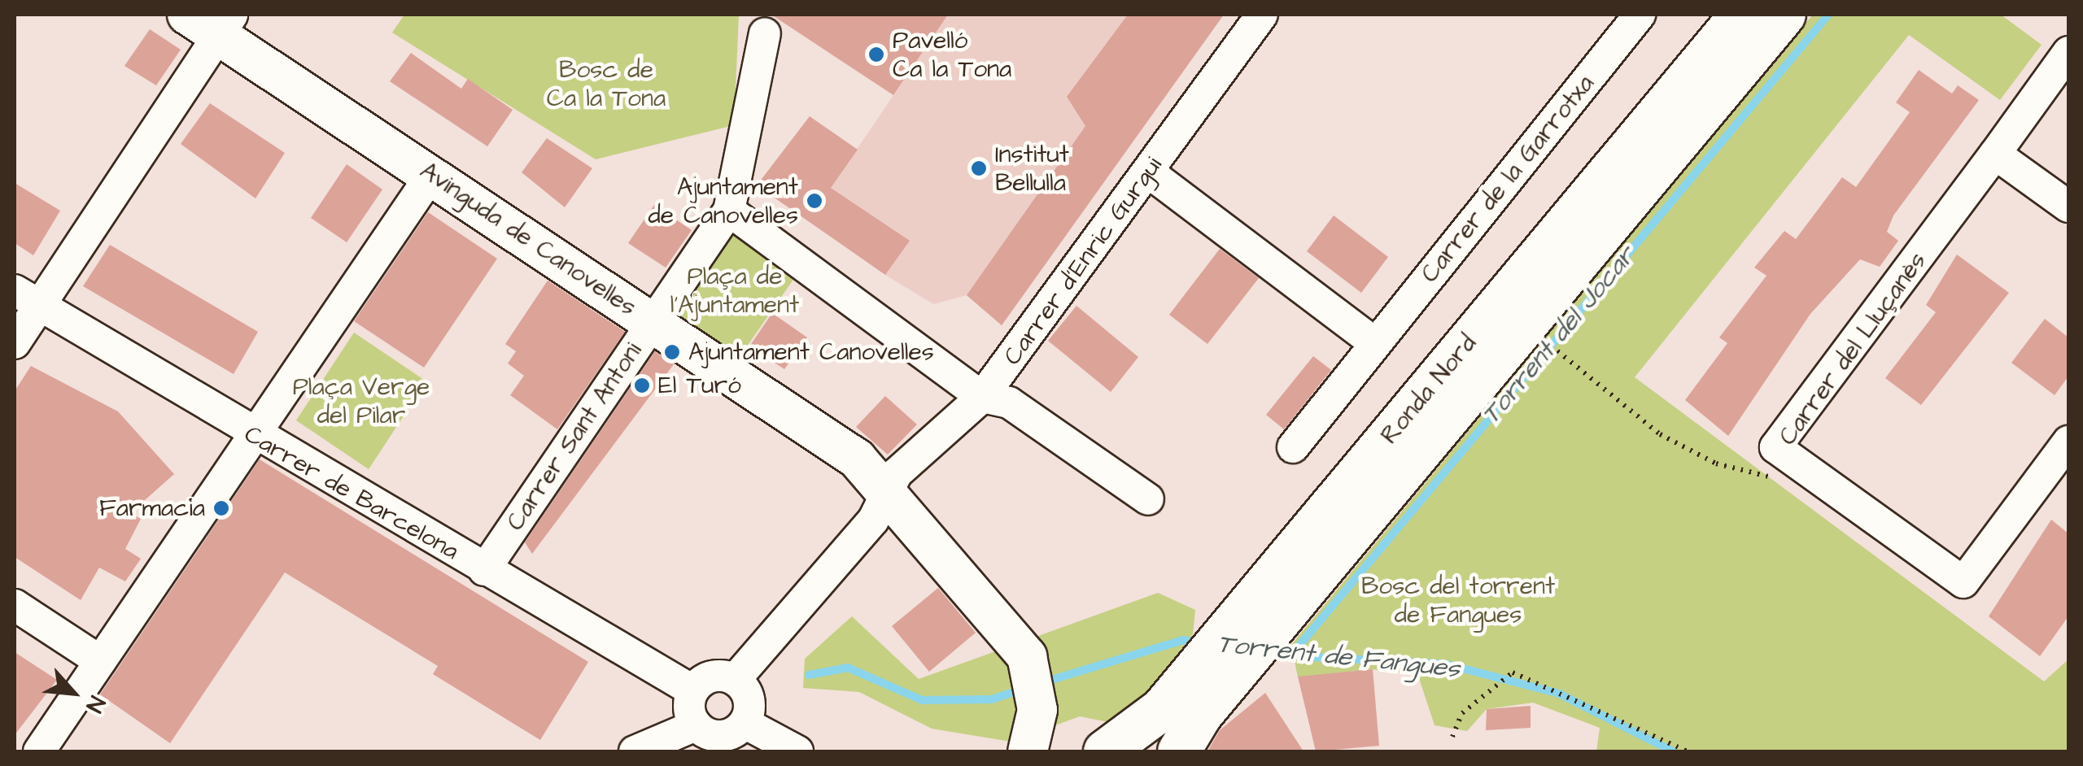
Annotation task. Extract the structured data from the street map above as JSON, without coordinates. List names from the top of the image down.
{
  "streets": {
    "main road": ["Ronda Nord"],
    "street": [
      "Carrer de la Garrotxa",
      "Avinguda de Canovelles",
      "Carrer d'Enric Gurgui",
      "Carrer del Lluçanès",
      "Carrer Sant Antoni",
      "Carrer de Barcelona"
    ]
  },
  "crossings": [
    ["Avinguda de Canovelles", "Carrer d'Enric Gurgui"],
    ["Avinguda de Canovelles", "Carrer Sant Antoni"],
    ["Carrer d'Enric Gurgui", "Carrer de Barcelona"],
    ["Carrer Sant Antoni", "Carrer de Barcelona"]
  ],
  "water": ["Torrent del Jocar", "Torrent de Fangues"],
  "parks": [
    "Bosc de Ca la Tona",
    "Plaça de l'Ajuntament",
    "Plaça Verge del Pilar",
    "Bosc del torrent de Fangues"
  ],
  "places": [
    "Pavelló Ca la Tona",
    "Institut Bellulla",
    "Ajuntament de Canovelles",
    "Ajuntament Canovelles",
    "El Turó",
    "Farmacia"
  ],
  "north": "bottom right"
}
